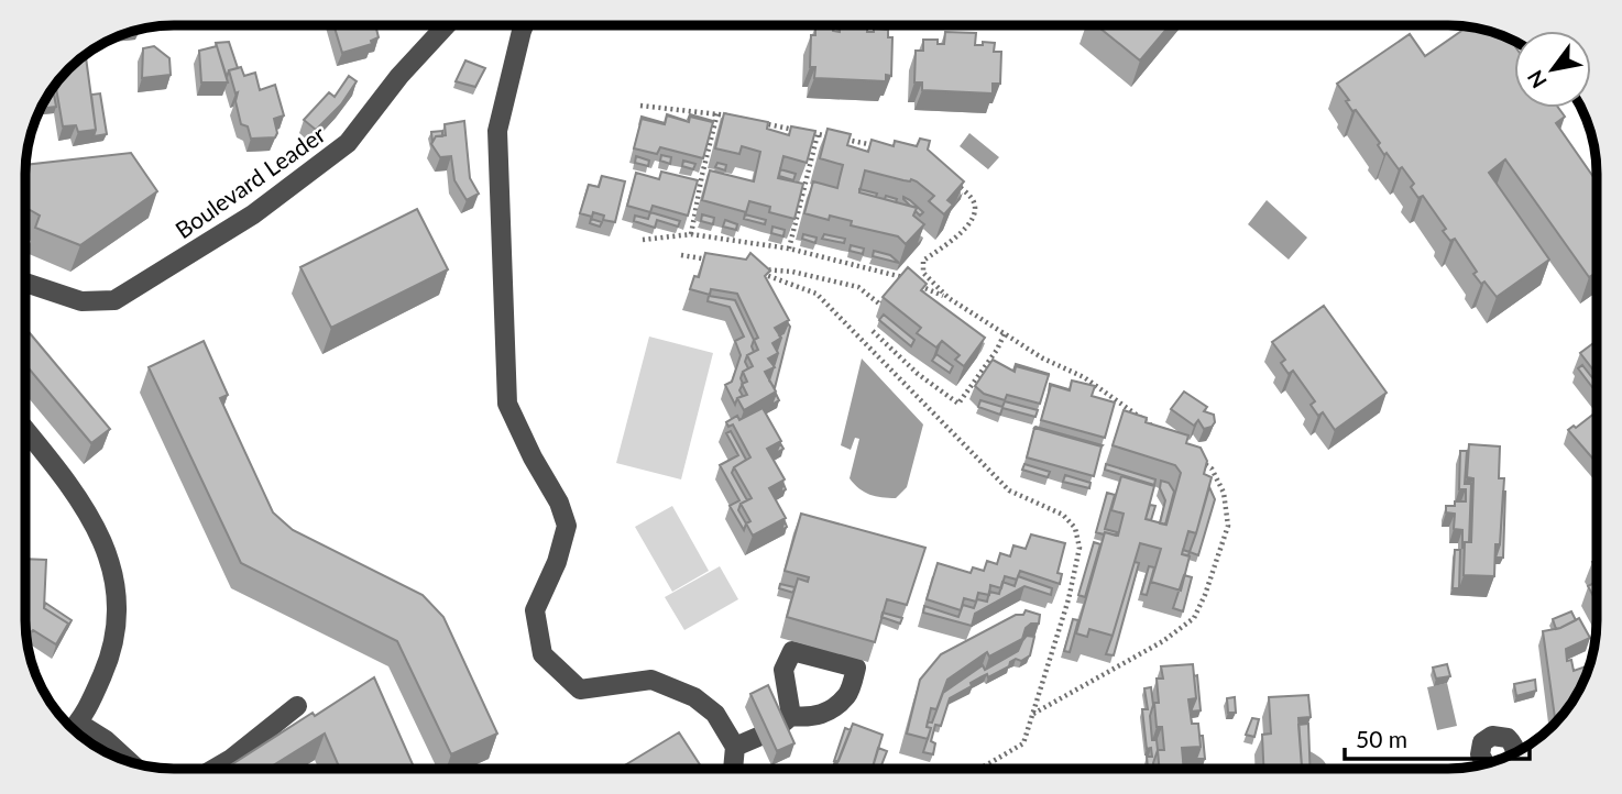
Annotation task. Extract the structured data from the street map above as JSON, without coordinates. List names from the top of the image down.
{
  "streets": {
    "street": ["Boulevard Leader"]
  },
  "scale_bar": "50 m",
  "north": "bottom left"
}
